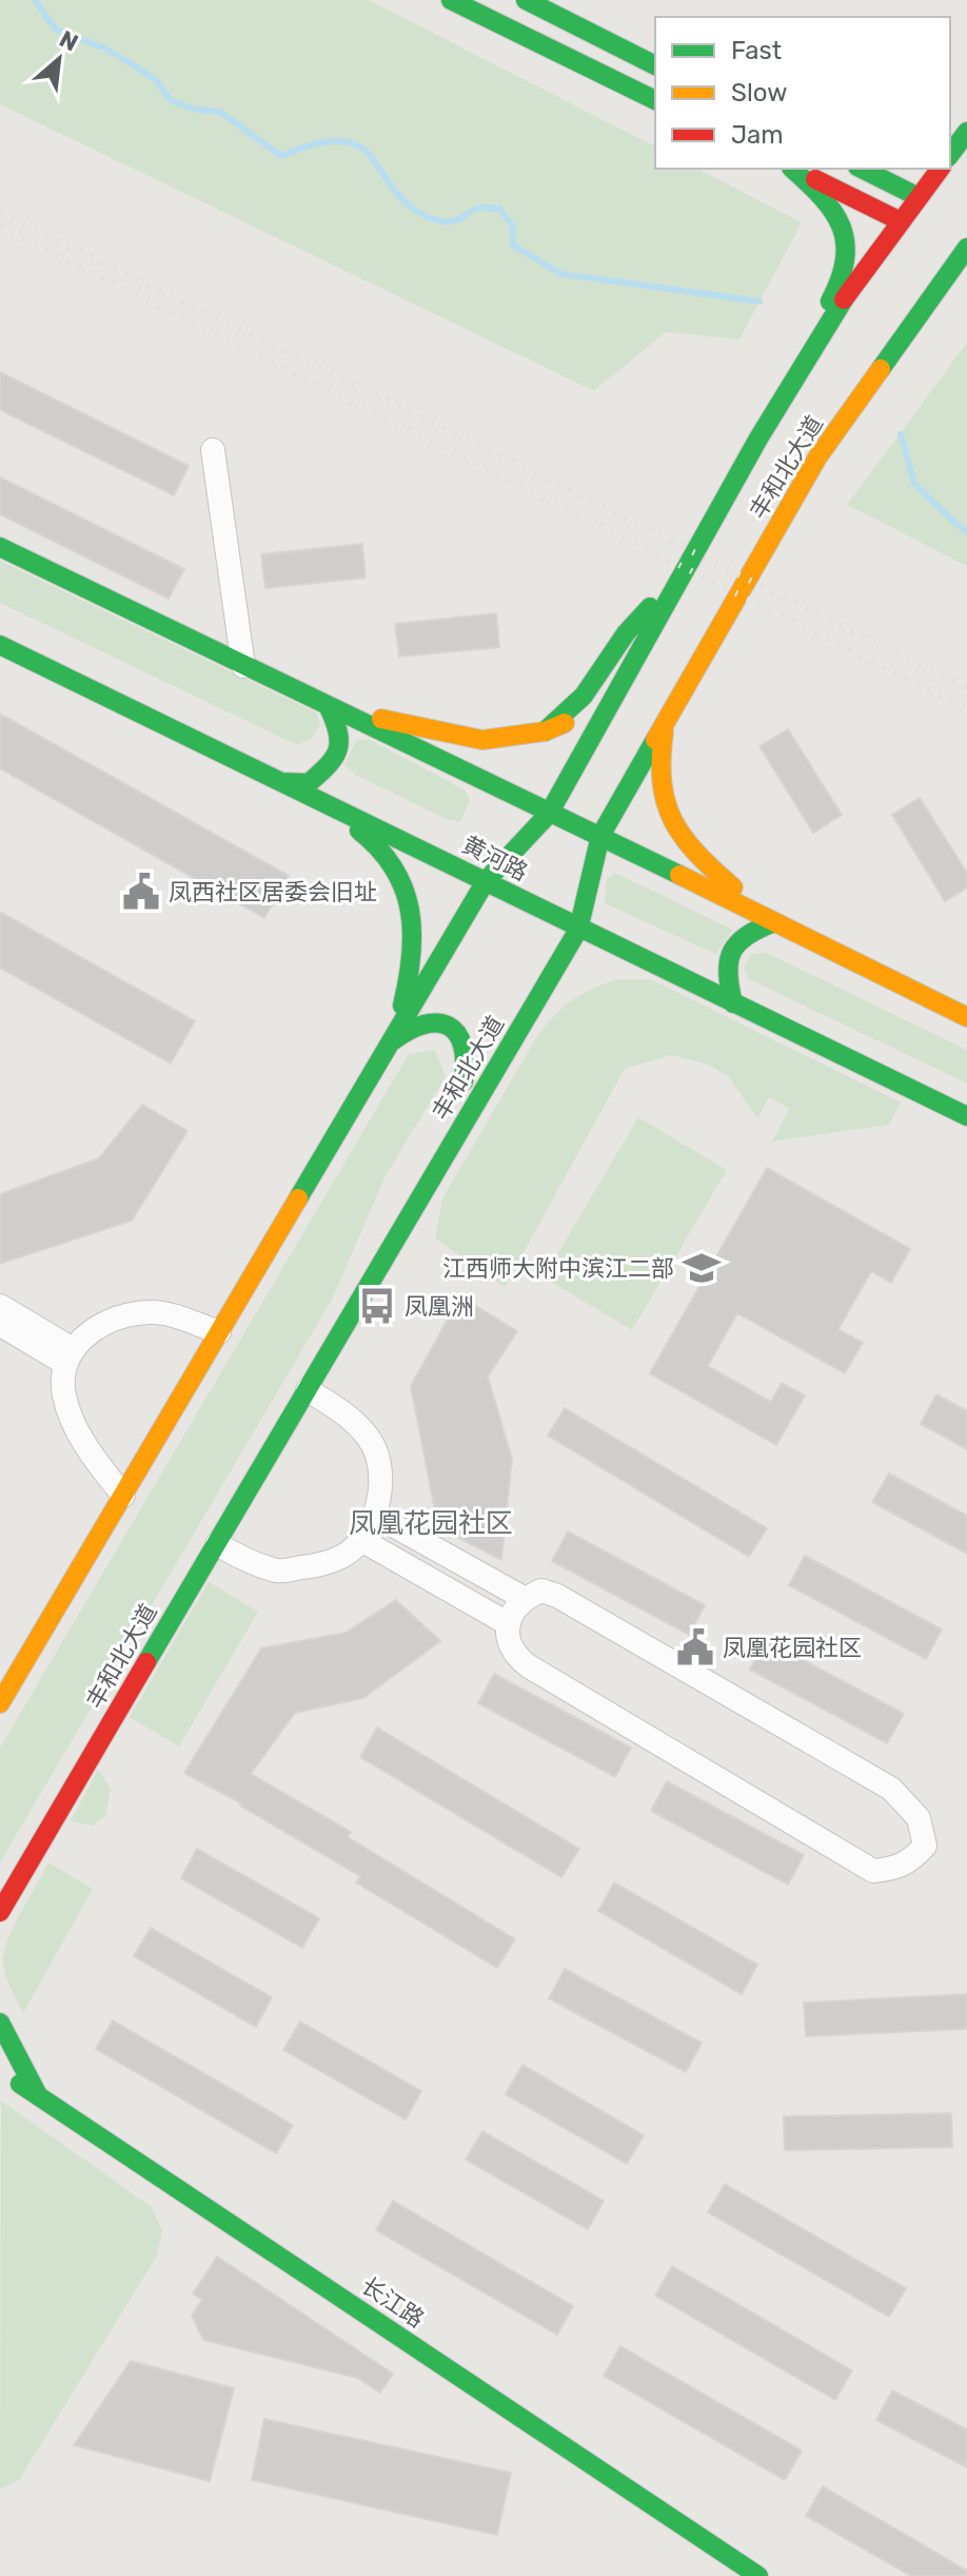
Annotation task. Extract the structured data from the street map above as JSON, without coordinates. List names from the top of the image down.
{
  "streets": {
    "main road": ["丰和北大道", "黄河路", "长江路"]
  },
  "crossings": [
    ["丰和北大道", "黄河路"]
  ],
  "districts": ["凤凰花园社区"],
  "places": {
    "public building": ["凤西社区居委会旧址", "凤凰花园社区"],
    "school or university": ["江西师大附中滨江二部"],
    "bus stop": ["凤凰洲"]
  },
  "legend": ["Fast", "Slow", "Jam"],
  "north": "top right"
}
